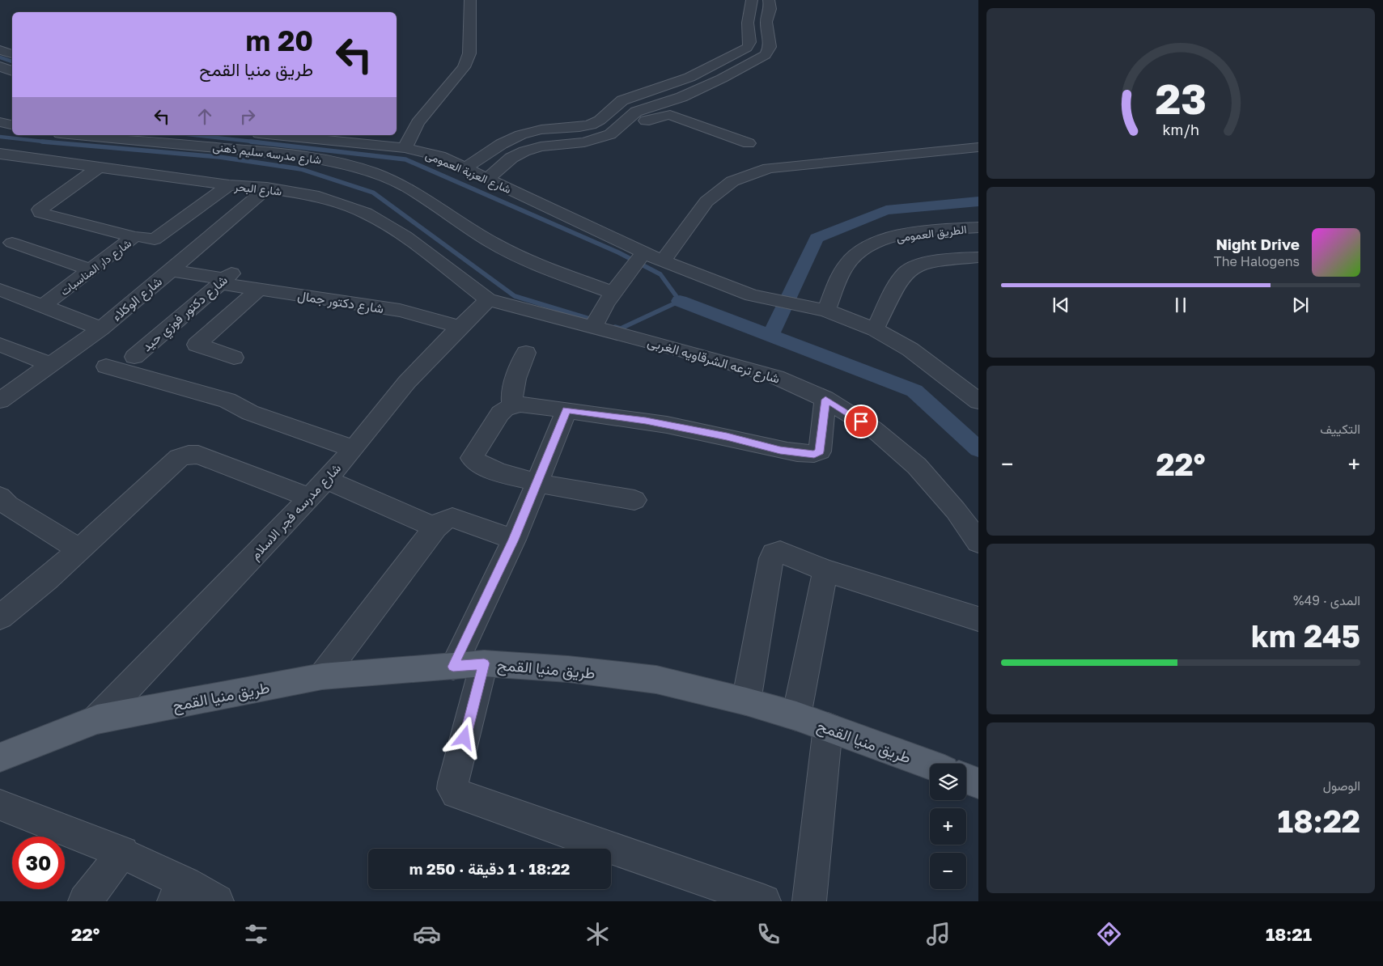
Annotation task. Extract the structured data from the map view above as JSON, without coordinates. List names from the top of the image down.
{
  "streets": {
    "main road": ["طريق منيا القمح"],
    "street": [
      "شارع مدرسه سليم ذهنى",
      "شارع العزبة العمومى",
      "شارع البحر",
      "الطريق العمومى",
      "شارع دار المناسبات",
      "شارع الوكلاء",
      "شارع دكتور جمال",
      "شارع دكتور فوزي حيد",
      "شارع ترعه الشرقاويه الغربى",
      "شارع مدرسه فجر الاسلام"
    ]
  },
  "crossings": [
    ["شارع العزبة العمومى", "الطريق العمومى"],
    ["شارع البحر", "شارع دار المناسبات"],
    ["شارع البحر", "شارع الوكلاء"],
    ["شارع البحر", "شارع ترعه الشرقاويه الغربى"],
    ["شارع البحر", "شارع مدرسه فجر الاسلام"],
    ["شارع الوكلاء", "شارع دكتور جمال"],
    ["شارع دكتور جمال", "شارع دكتور فوزي حيد"],
    ["شارع دكتور جمال", "شارع مدرسه فجر الاسلام"],
    ["شارع ترعه الشرقاويه الغربى", "شارع مدرسه فجر الاسلام"],
    ["شارع مدرسه فجر الاسلام", "طريق منيا القمح"]
  ],
  "page": {
    "turn": ["20 m", "طريق منيا القمح"],
    "song": ["Night Drive", "The Halogens"],
    "tile": [
      "التكييف",
      ["المدى · 49%", "245 km"],
      ["الوصول", "18:22"]
    ],
    "heat": ["−", "22°", "+"],
    "map_buttons": ["+", "−"],
    "limit": "30",
    "trip": "18:22 · 1 دقيقة · 250 m",
    "tabs": ["18:21", "22°"],
    "gauge": ["23", "km/h"]
  }
}
